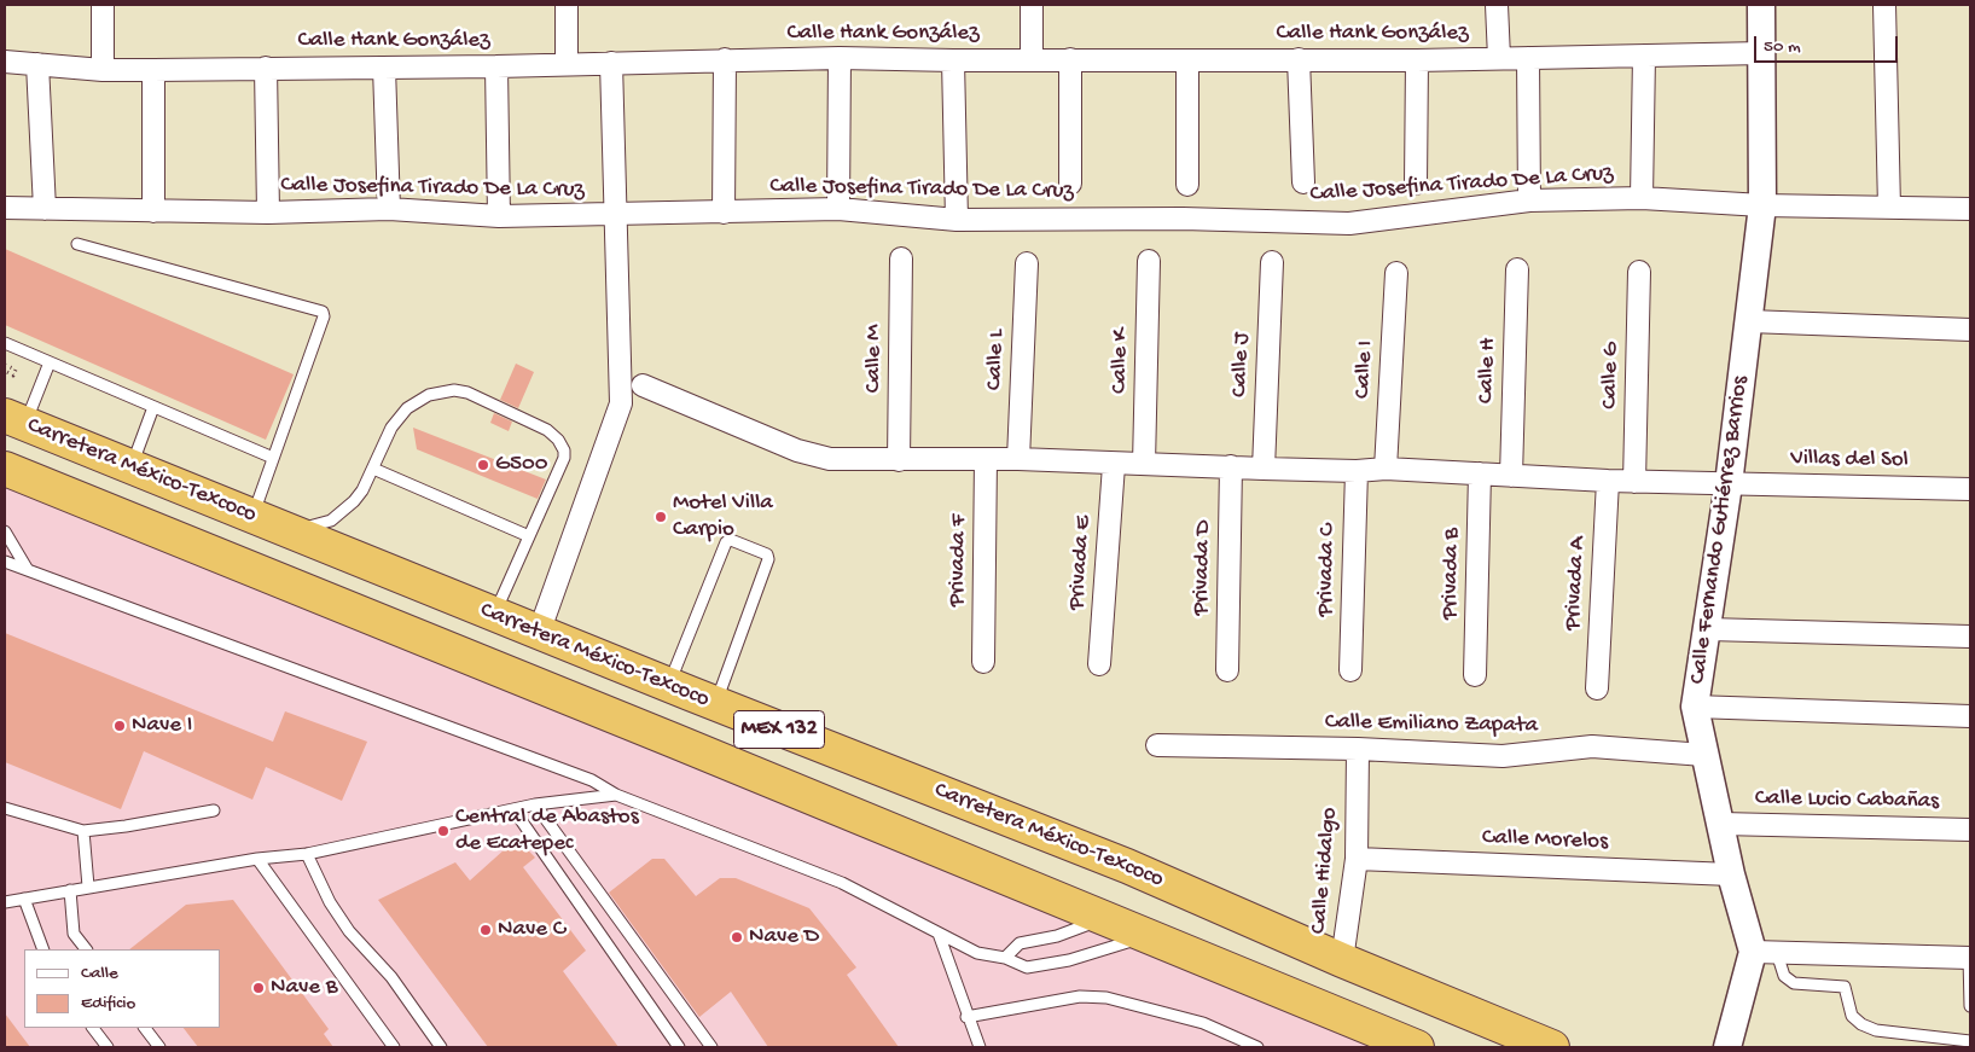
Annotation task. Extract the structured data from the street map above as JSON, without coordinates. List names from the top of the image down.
{
  "streets": {
    "highway": ["Carretera México-Texcoco", "MEX 132"],
    "street": [
      "Calle Hank González",
      "Calle Josefina Tirado De La Cruz",
      "Calle M",
      "Calle L",
      "Calle K",
      "Calle J",
      "Calle I",
      "Calle H",
      "Calle G",
      "Villas del Sol",
      "Calle Fernando Gutiérrez Barrios",
      "Privada F",
      "Privada E",
      "Privada D",
      "Privada C",
      "Privada B",
      "Privada A",
      "Calle Emiliano Zapata",
      "Calle Lucio Cabañas",
      "Calle Morelos",
      "Calle Hidalgo"
    ]
  },
  "crossings": [
    ["Calle Hank González", "Calle Fernando Gutiérrez Barrios"],
    ["Calle Josefina Tirado De La Cruz", "Calle Fernando Gutiérrez Barrios"],
    ["Calle M", "Villas del Sol"],
    ["Calle L", "Villas del Sol"],
    ["Calle K", "Villas del Sol"],
    ["Calle J", "Villas del Sol"],
    ["Calle I", "Villas del Sol"],
    ["Calle H", "Villas del Sol"],
    ["Calle G", "Villas del Sol"],
    ["Villas del Sol", "Calle Fernando Gutiérrez Barrios"],
    ["Villas del Sol", "Privada F"],
    ["Villas del Sol", "Privada E"],
    ["Villas del Sol", "Privada D"],
    ["Villas del Sol", "Privada C"],
    ["Villas del Sol", "Privada B"],
    ["Villas del Sol", "Privada A"],
    ["Carretera México-Texcoco", "Calle Hidalgo"],
    ["Calle Fernando Gutiérrez Barrios", "Calle Emiliano Zapata"],
    ["Calle Fernando Gutiérrez Barrios", "Calle Lucio Cabañas"],
    ["Calle Fernando Gutiérrez Barrios", "Calle Morelos"],
    ["Calle Emiliano Zapata", "Calle Hidalgo"],
    ["Calle Morelos", "Calle Hidalgo"]
  ],
  "places": [
    "G500",
    "Motel Villa Carpio",
    "Nave I",
    "Central de Abastos de Ecatepec",
    "Nave C",
    "Nave D",
    "Nave B"
  ],
  "legend": ["Calle", "Edificio"],
  "scale_bar": "50 m"
}
